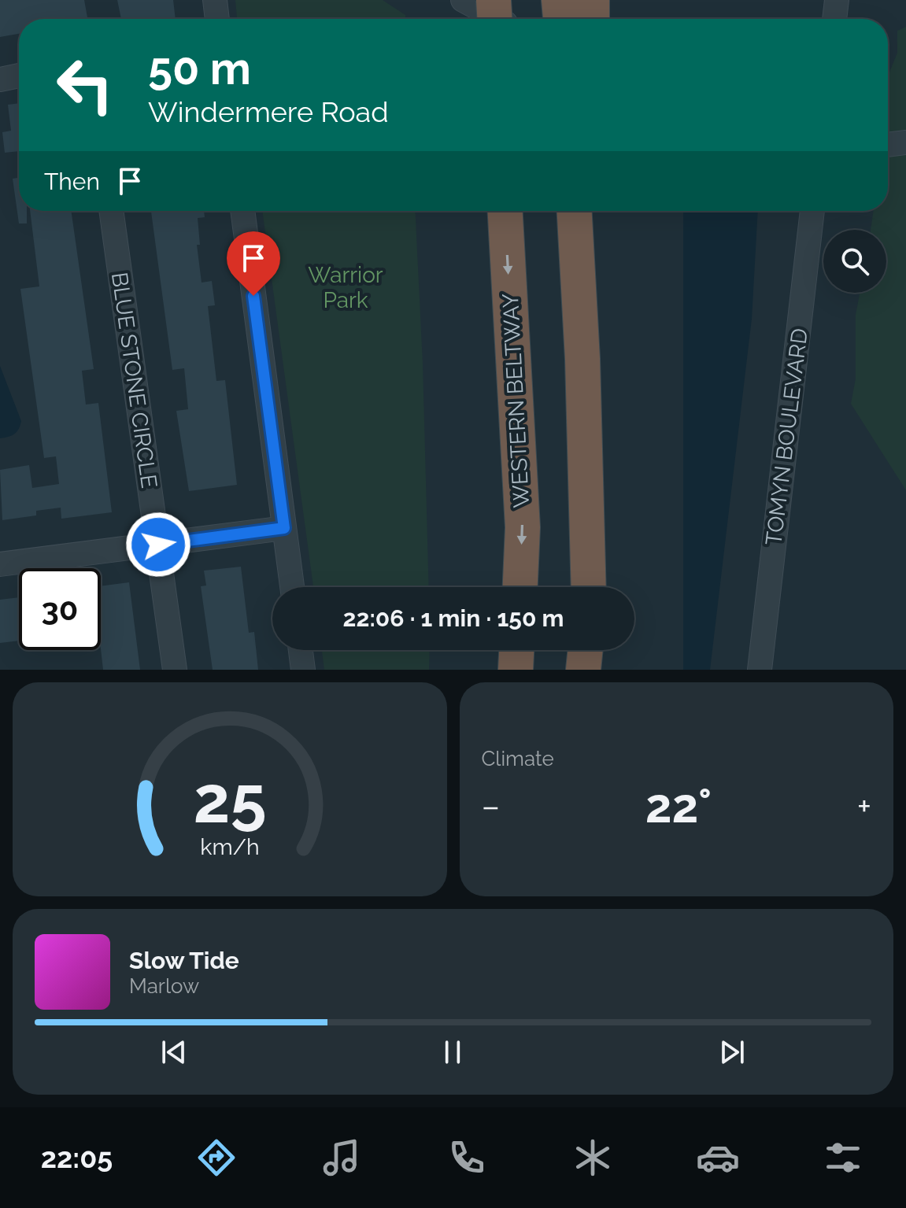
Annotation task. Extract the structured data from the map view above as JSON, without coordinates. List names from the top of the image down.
{
  "streets": {
    "highway": ["WESTERN BELTWAY"],
    "street": ["BLUE STONE CIRCLE", "TOMYN BOULEVARD"]
  },
  "parks": ["Warrior Park"],
  "page": {
    "turn": ["50 m", "Windermere Road"],
    "then": "Then",
    "limit": "30",
    "trip": "22:06 · 1 min · 150 m",
    "tile": "Climate",
    "heat": ["−", "22°", "+"],
    "song": ["Slow Tide", "Marlow"],
    "tabs": "22:05",
    "gauge": ["25", "km/h"]
  }
}
